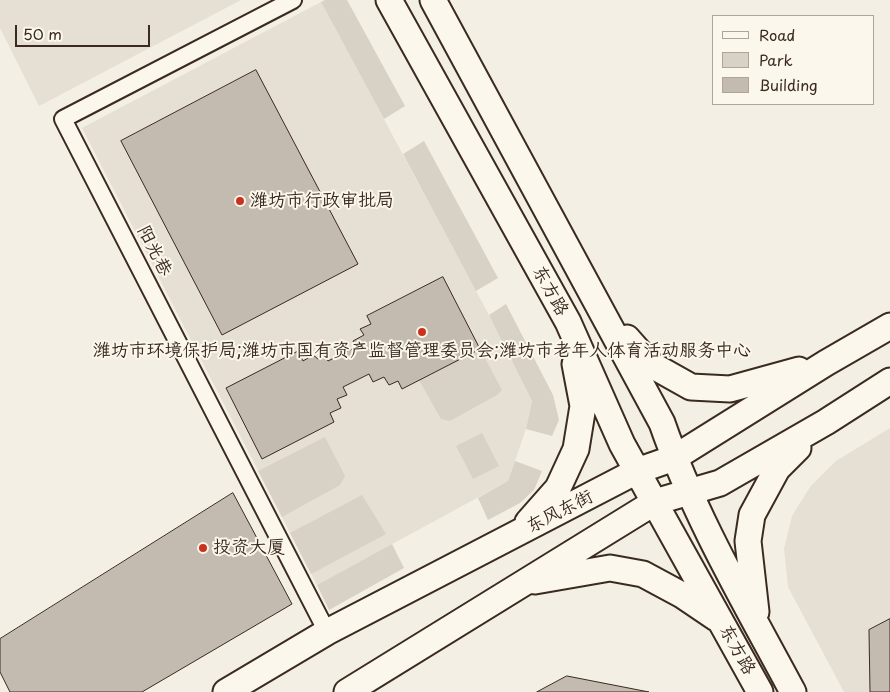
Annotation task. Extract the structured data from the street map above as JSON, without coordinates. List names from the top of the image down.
{
  "streets": {
    "main road": ["东方路", "东风东街"],
    "street": ["阳光巷"]
  },
  "crossings": [
    ["阳光巷", "东风东街"],
    ["东方路", "东风东街"]
  ],
  "places": ["潍坊市行政审批局", "潍坊市环境保护局;潍坊市国有资产监督管理委员会;潍坊市老年人体育活动服务中心", "投资大厦"],
  "legend": ["Road", "Park", "Building"],
  "scale_bar": "50 m"
}
